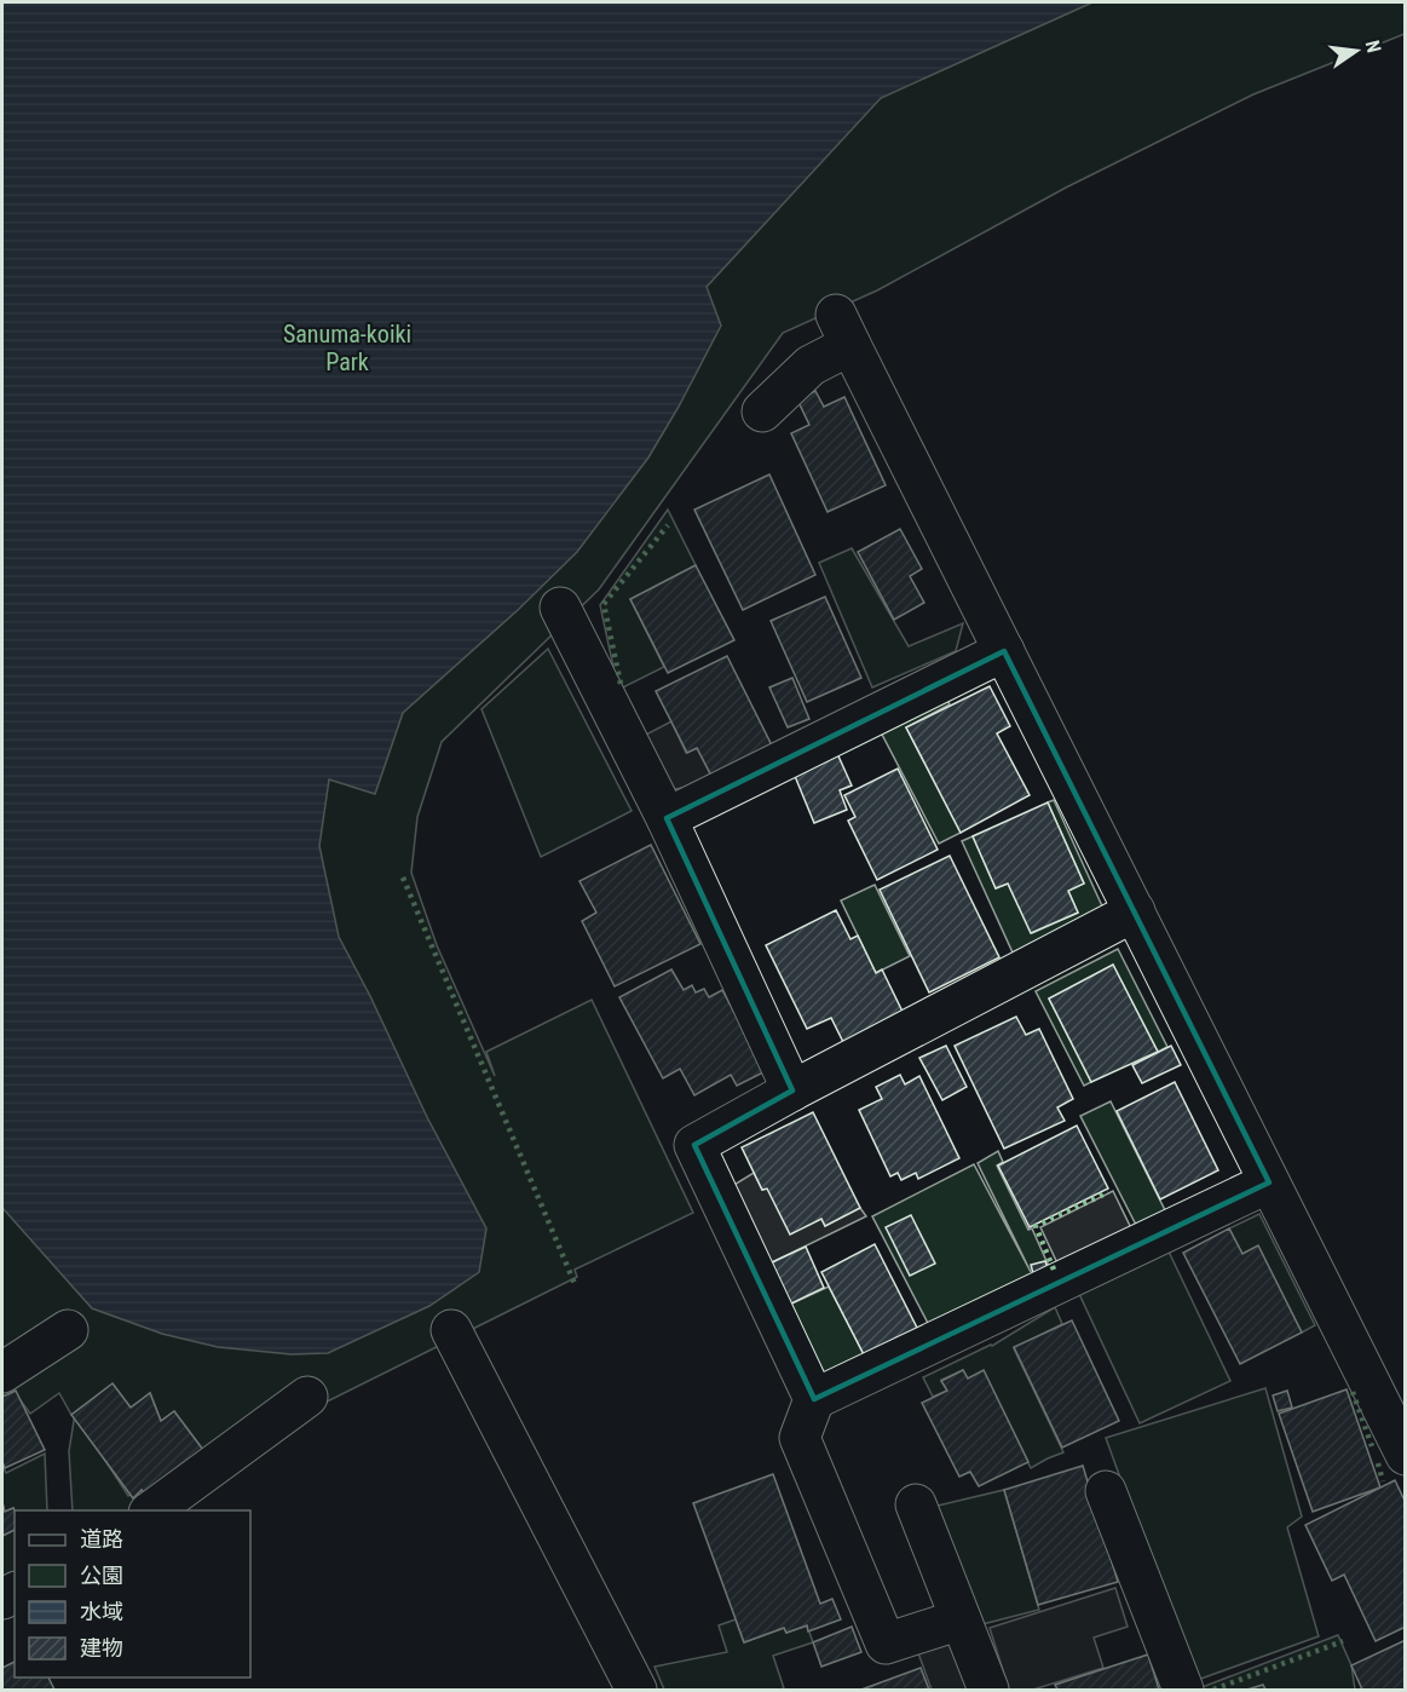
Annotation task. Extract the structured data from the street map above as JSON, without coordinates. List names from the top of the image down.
{
  "parks": ["Sanuma-koiki Park"],
  "legend": [
    "道路",
    "公園",
    "水域",
    "建物"
  ],
  "north": "right"
}
